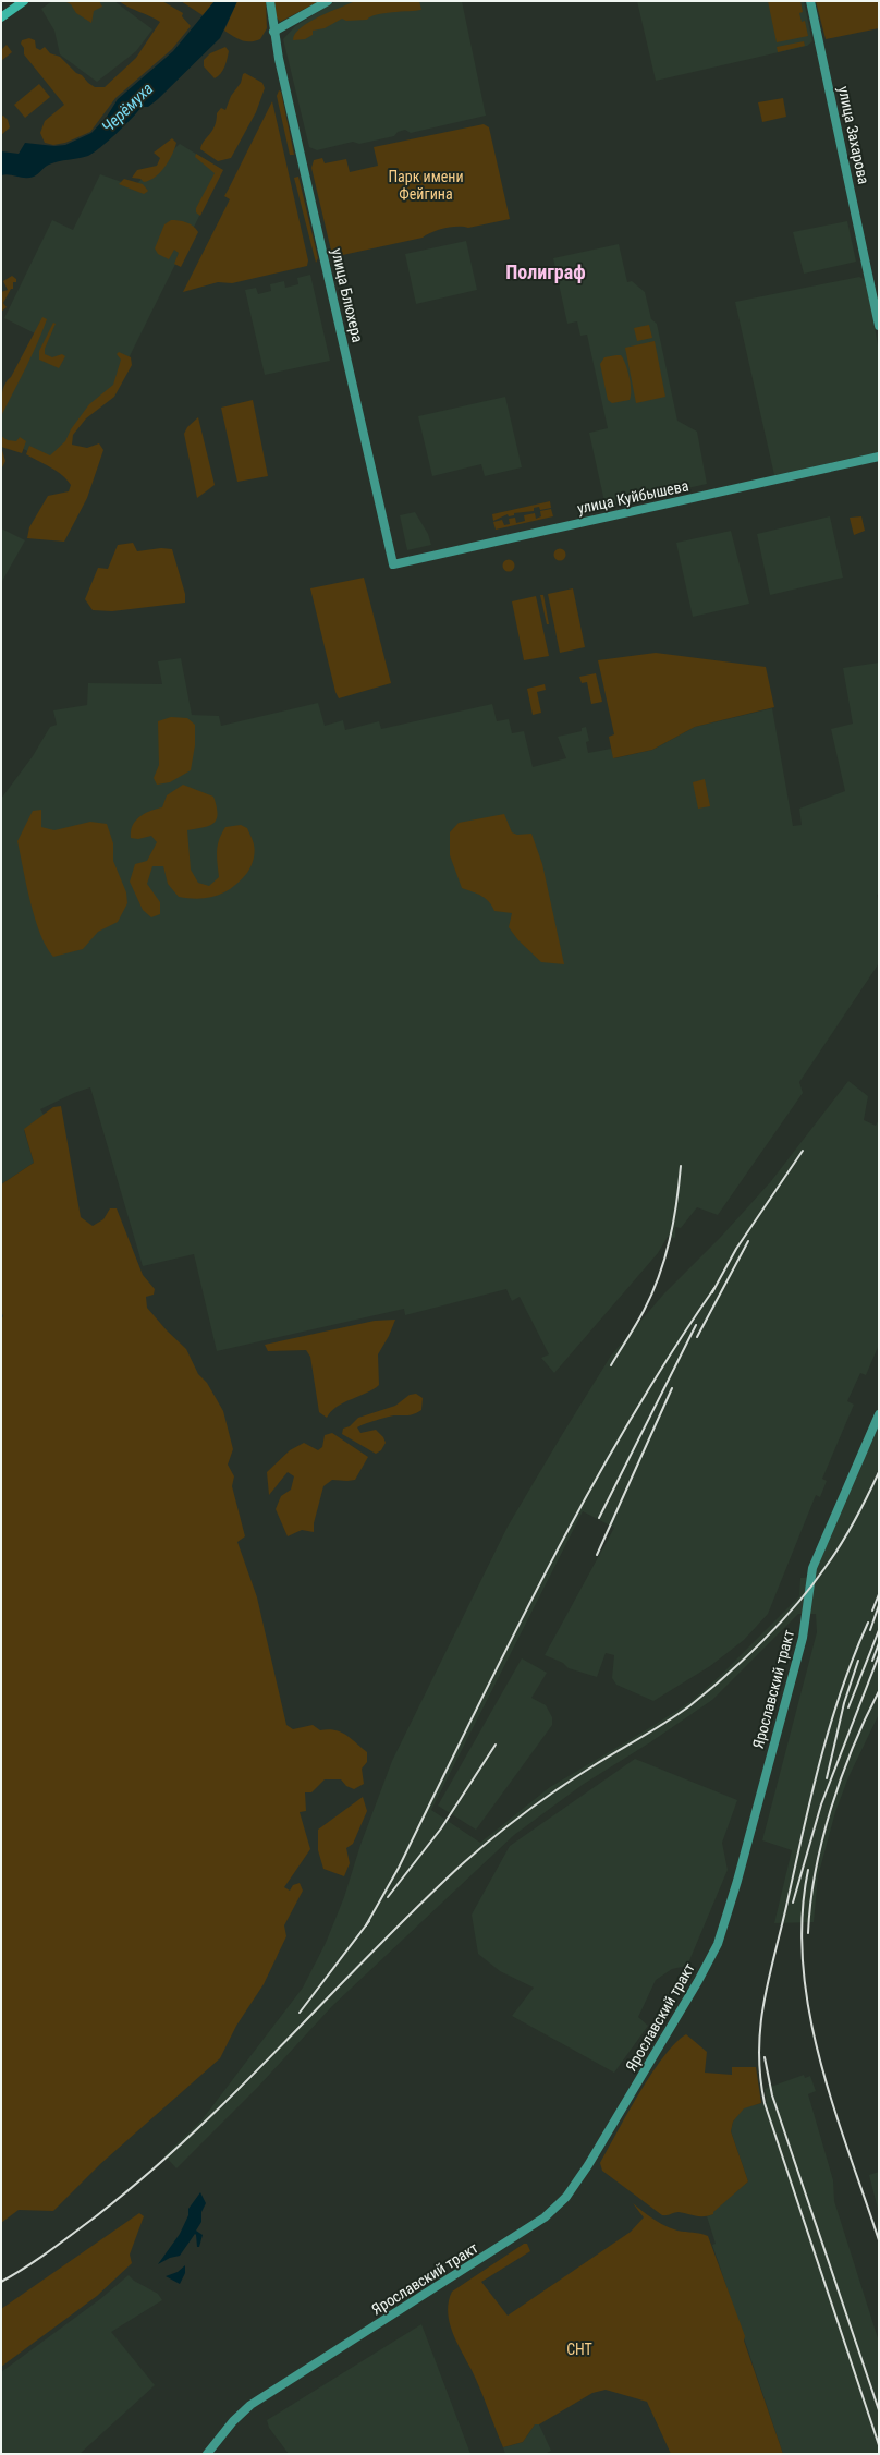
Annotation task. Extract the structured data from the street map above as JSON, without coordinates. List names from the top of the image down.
{
  "streets": {
    "street": [
      "улица Захарова",
      "улица Блюхера",
      "улица Куйбышева",
      "Ярославский тракт"
    ]
  },
  "crossings": [
    ["улица Блюхера", "улица Куйбышева"]
  ],
  "districts": ["Полиграф"],
  "water": ["Черёмуха"],
  "parks": ["Парк имени Фейгина", "СНТ"]
}
